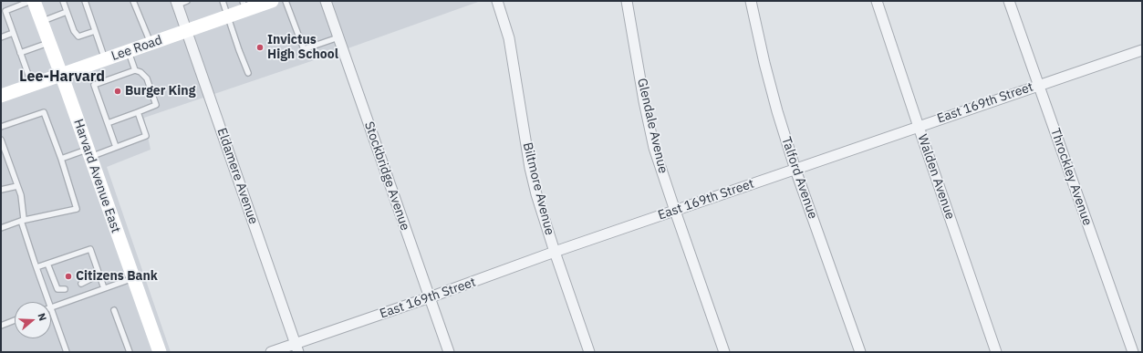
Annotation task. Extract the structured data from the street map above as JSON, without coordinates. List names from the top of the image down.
{
  "streets": {
    "main road": ["Lee Road", "Harvard Avenue East"],
    "street": [
      "East 169th Street",
      "Glendale Avenue",
      "Eldamere Avenue",
      "Stockbridge Avenue",
      "Walden Avenue",
      "Throckley Avenue",
      "Talford Avenue",
      "Biltmore Avenue"
    ]
  },
  "crossings": [
    ["Lee Road", "Harvard Avenue East"],
    ["Lee Road", "Eldamere Avenue"],
    ["East 169th Street", "Glendale Avenue"],
    ["East 169th Street", "Eldamere Avenue"],
    ["East 169th Street", "Stockbridge Avenue"],
    ["East 169th Street", "Walden Avenue"],
    ["East 169th Street", "Throckley Avenue"],
    ["East 169th Street", "Talford Avenue"],
    ["East 169th Street", "Biltmore Avenue"]
  ],
  "districts": ["Lee-Harvard"],
  "places": ["Invictus High School", "Burger King", "Citizens Bank"],
  "north": "right"
}
